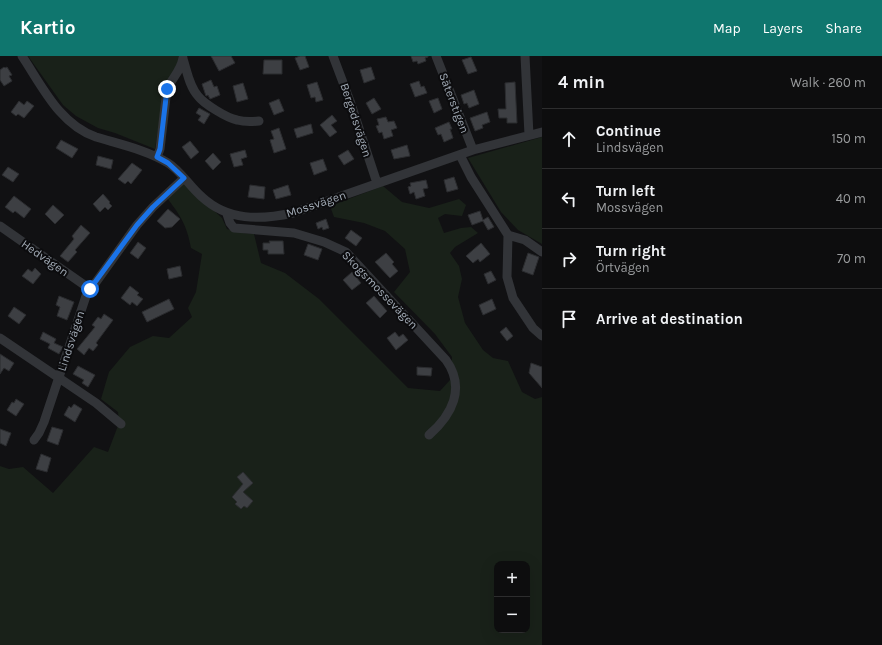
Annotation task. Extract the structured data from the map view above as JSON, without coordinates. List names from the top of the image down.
{
  "streets": {
    "street": [
      "Säterstigen",
      "Bergedsvägen",
      "Mossvägen",
      "Hedvägen",
      "Skogsmossevägen",
      "Lindsvägen"
    ]
  },
  "crossings": [
    ["Säterstigen", "Mossvägen"],
    ["Bergedsvägen", "Mossvägen"],
    ["Mossvägen", "Skogsmossevägen"],
    ["Mossvägen", "Lindsvägen"],
    ["Hedvägen", "Lindsvägen"]
  ],
  "page": {
    "header": "Kartio",
    "nav": ["Map", "Layers", "Share"],
    "heading": ["4 min", "Walk · 260 m"],
    "list": [
      ["Continue", "Lindsvägen", "150 m"],
      ["Turn left", "Mossvägen", "40 m"],
      ["Turn right", "Örtvägen", "70 m"],
      "Arrive at destination"
    ],
    "map_buttons": ["+", "−"]
  }
}
